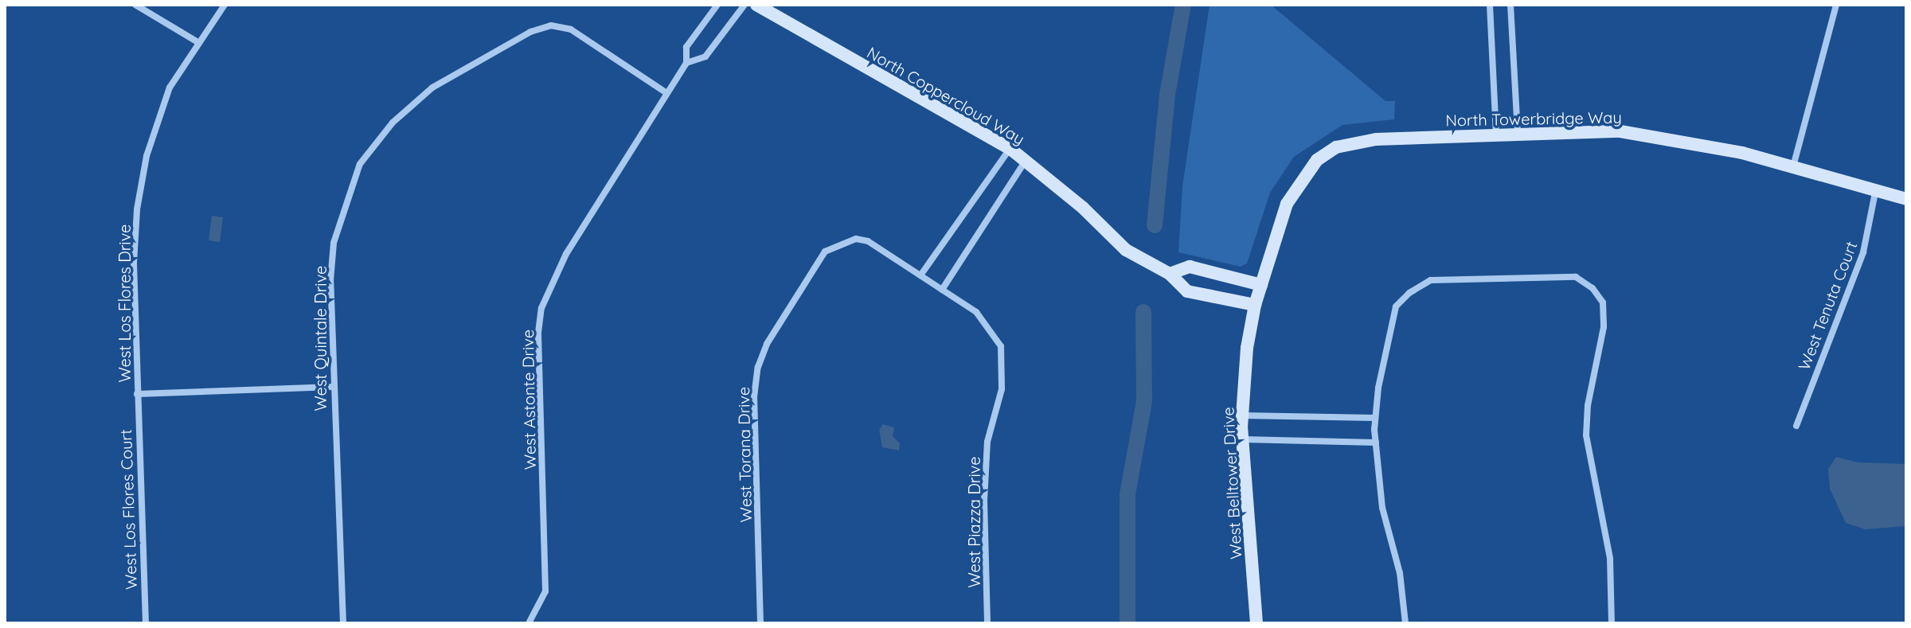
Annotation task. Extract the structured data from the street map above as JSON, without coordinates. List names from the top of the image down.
{
  "streets": {
    "street": [
      "North Coppercloud Way",
      "North Towerbridge Way",
      "West Los Flores Drive",
      "West Tenuta Court",
      "West Quintale Drive",
      "West Astonte Drive",
      "West Torana Drive",
      "West Belltower Drive",
      "West Los Flores Court",
      "West Piazza Drive"
    ]
  },
  "crossings": [
    ["North Coppercloud Way", "North Towerbridge Way"],
    ["North Coppercloud Way", "West Belltower Drive"],
    ["North Towerbridge Way", "West Tenuta Court"],
    ["North Towerbridge Way", "West Belltower Drive"],
    ["West Los Flores Drive", "West Los Flores Court"],
    ["West Quintale Drive", "West Astonte Drive"]
  ]
}
